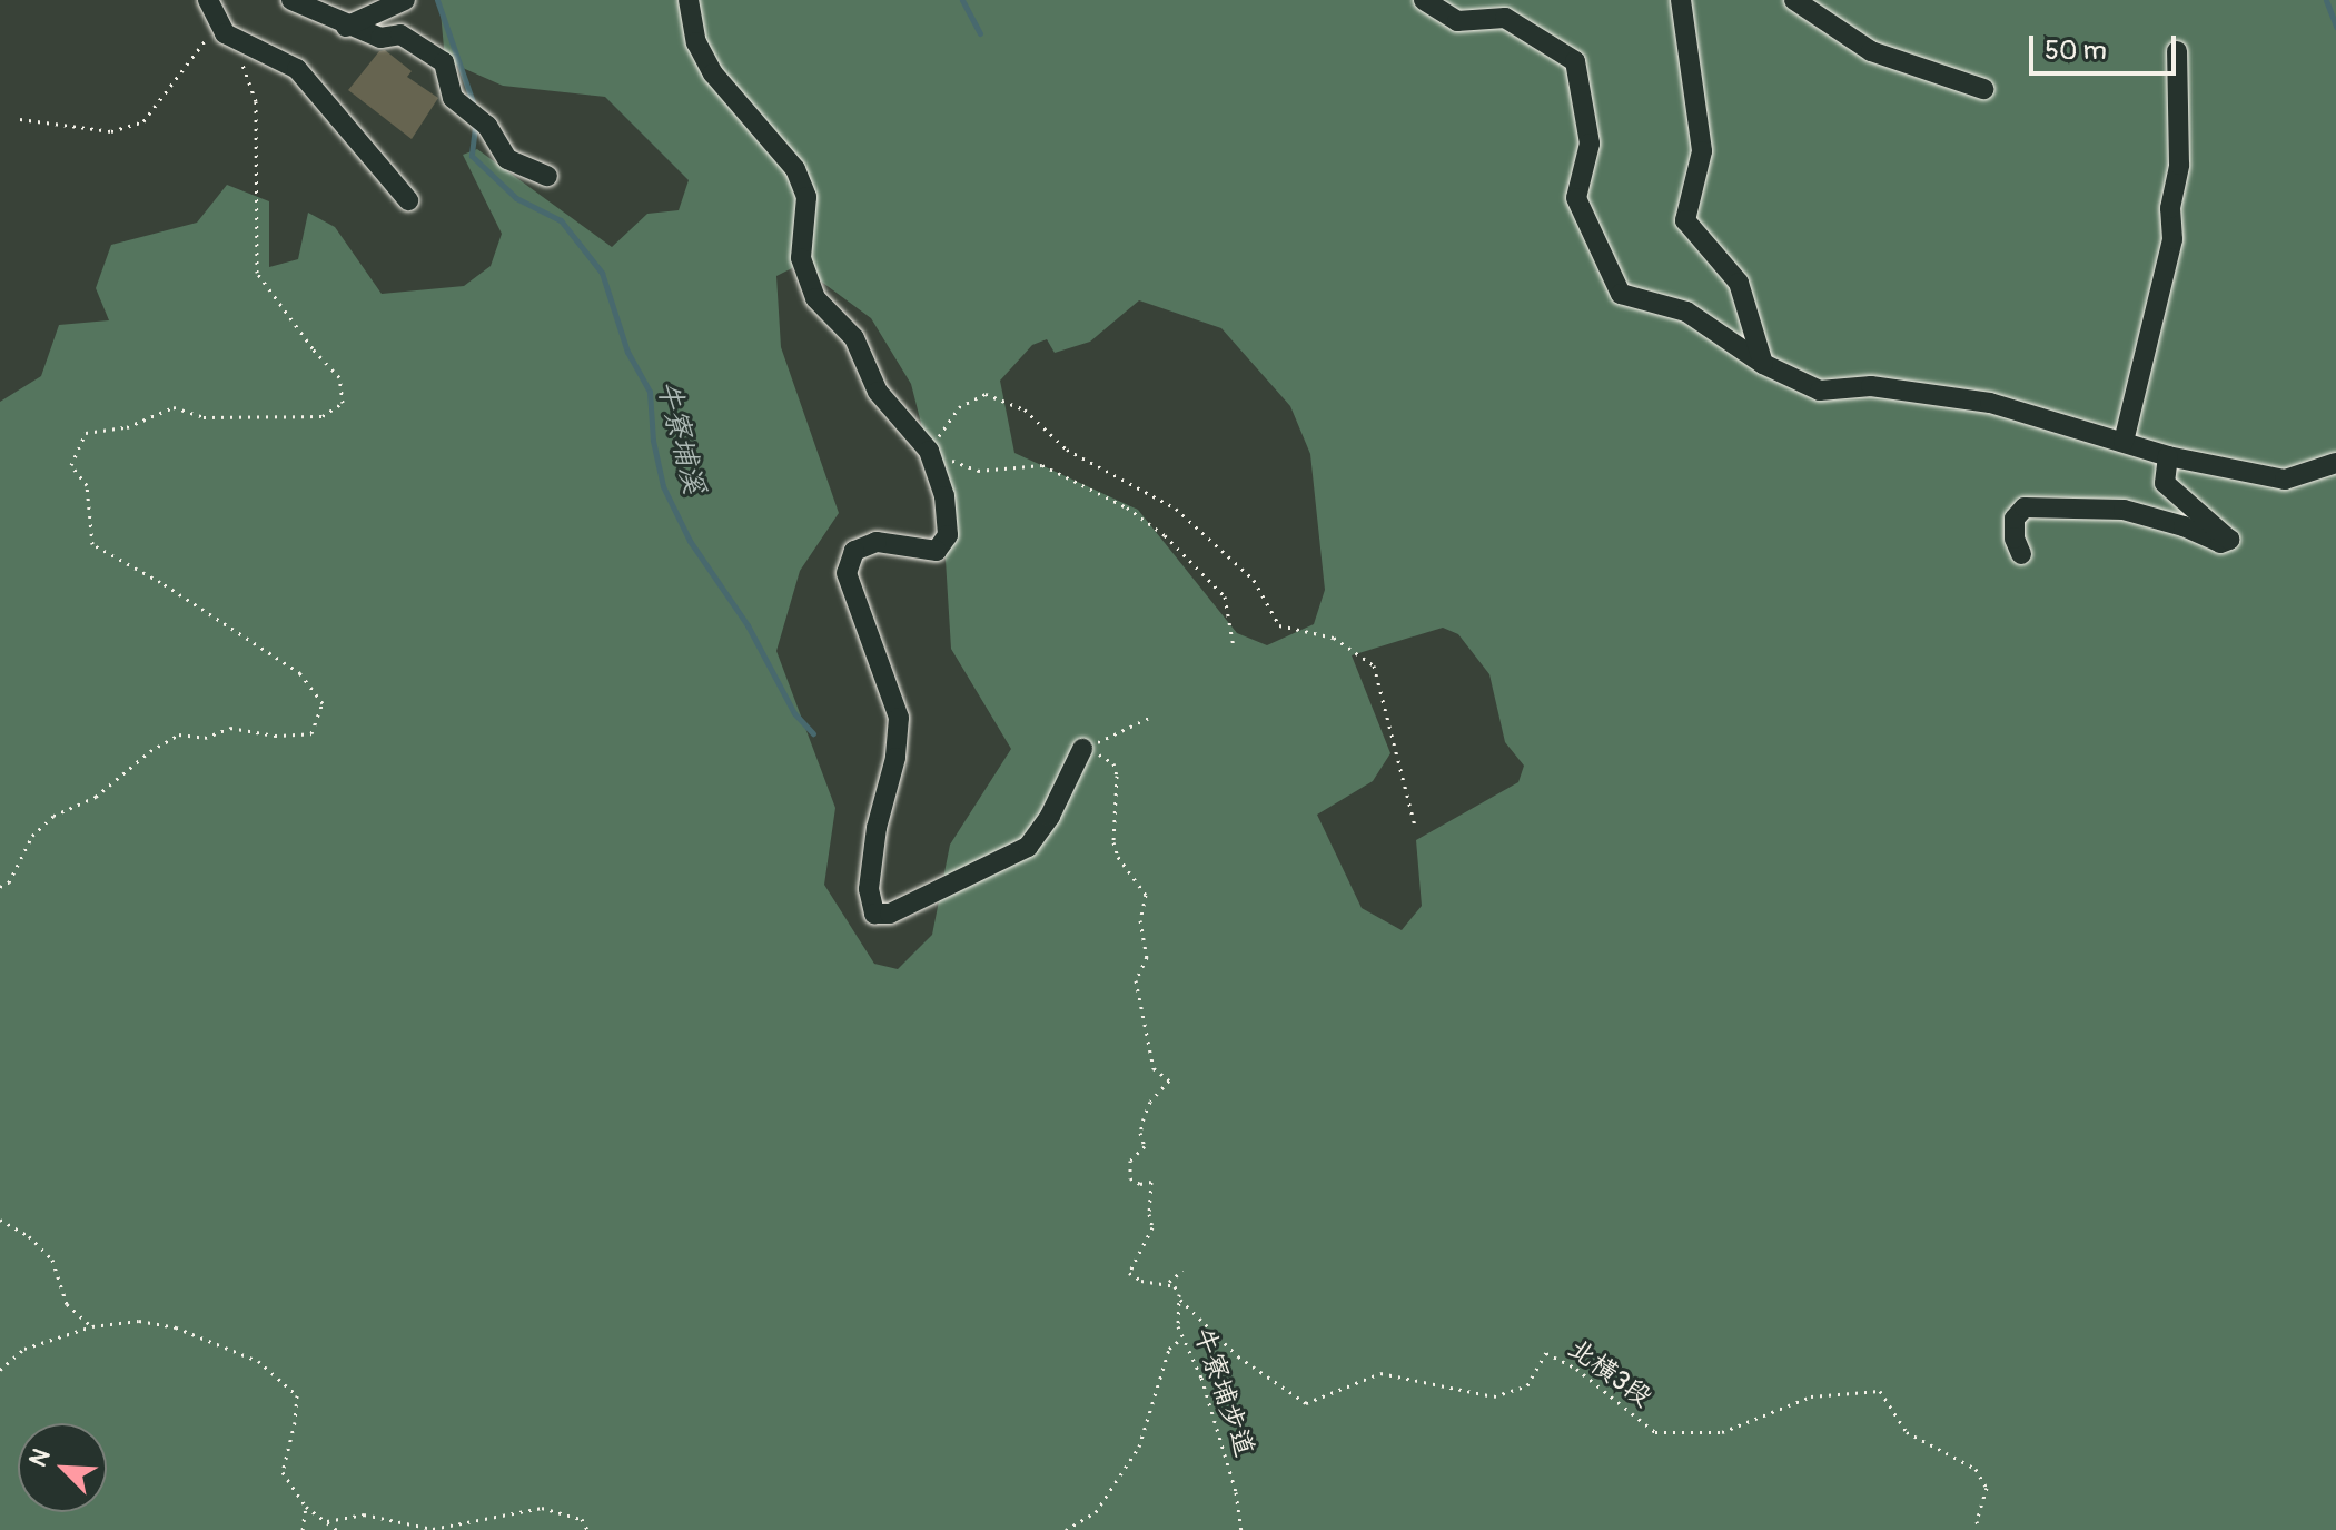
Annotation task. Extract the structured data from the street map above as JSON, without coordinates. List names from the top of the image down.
{
  "streets": {
    "path": ["北橫3段", "牛寮埔步道"]
  },
  "crossings": [
    ["北橫3段", "牛寮埔步道"]
  ],
  "water": ["牛寮埔溪"],
  "scale_bar": "50 m",
  "north": "top left"
}
